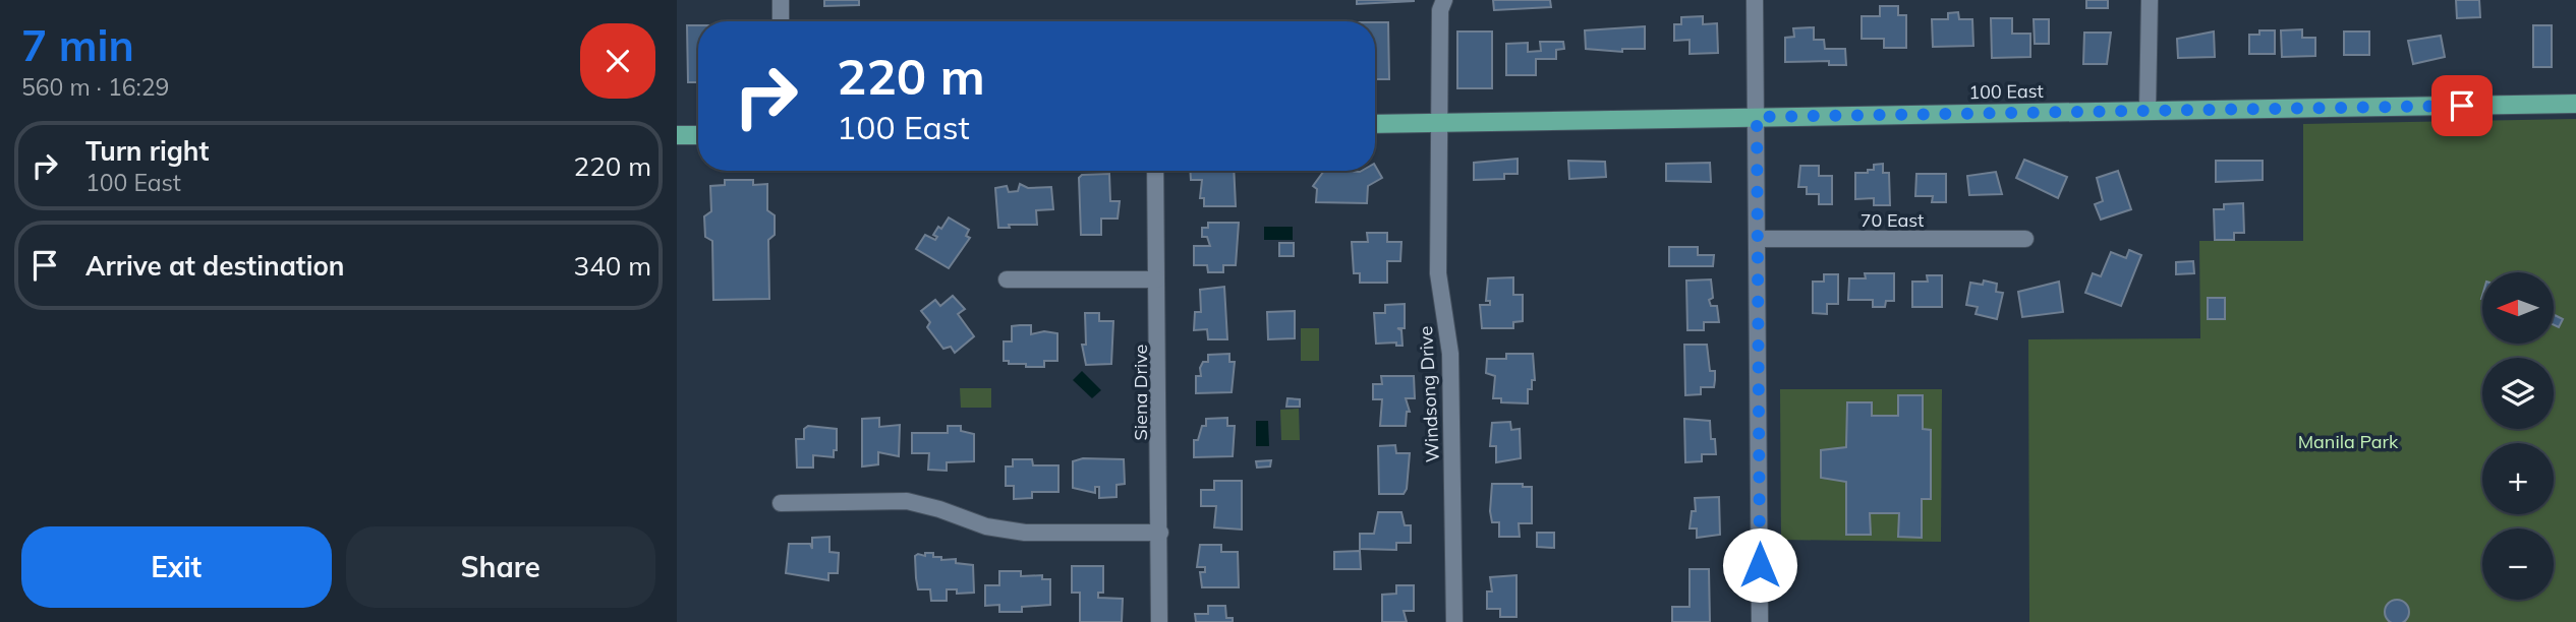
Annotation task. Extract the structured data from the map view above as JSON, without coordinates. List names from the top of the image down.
{
  "streets": {
    "main road": ["100 East"],
    "street": ["70 East", "Siena Drive", "Windsong Drive"]
  },
  "crossings": [
    ["100 East", "Windsong Drive"]
  ],
  "parks": ["Manila Park"],
  "north": "left",
  "page": {
    "heading": ["7 min", "560 m · 16:29"],
    "turn": ["220 m", "100 East"],
    "list": [
      {
        "name": "Turn right",
        "note": "100 East",
        "value": "220 m"
      },
      {
        "name": "Arrive at destination",
        "value": "340 m"
      }
    ],
    "map_buttons": ["+", "−"],
    "buttons": ["Exit", "Share"]
  }
}
